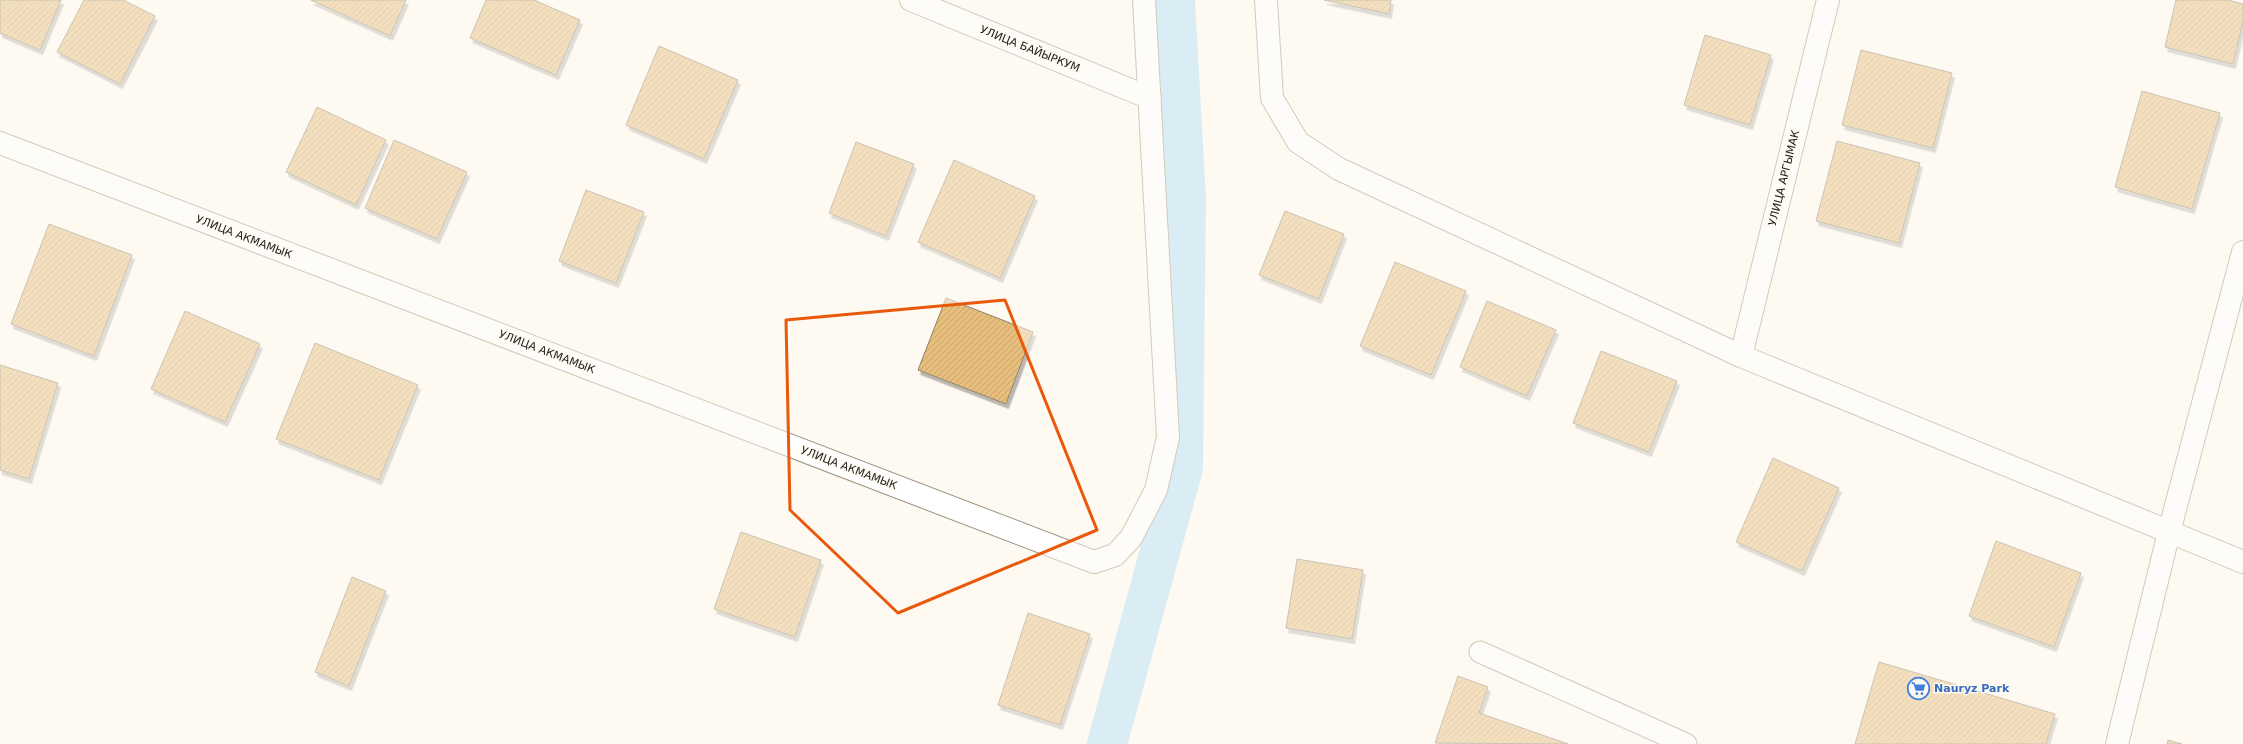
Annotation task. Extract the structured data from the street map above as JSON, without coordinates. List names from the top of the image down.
{
  "streets": {
    "street": ["УЛИЦА БАЙЫРКУМ", "УЛИЦА АРГЫМАК", "УЛИЦА АКМАМЫК"]
  },
  "crossings": [
    ["УЛИЦА БАЙЫРКУМ", "УЛИЦА АКМАМЫК"]
  ],
  "places": {
    "supermarket": ["Nauryz Park"]
  }
}
